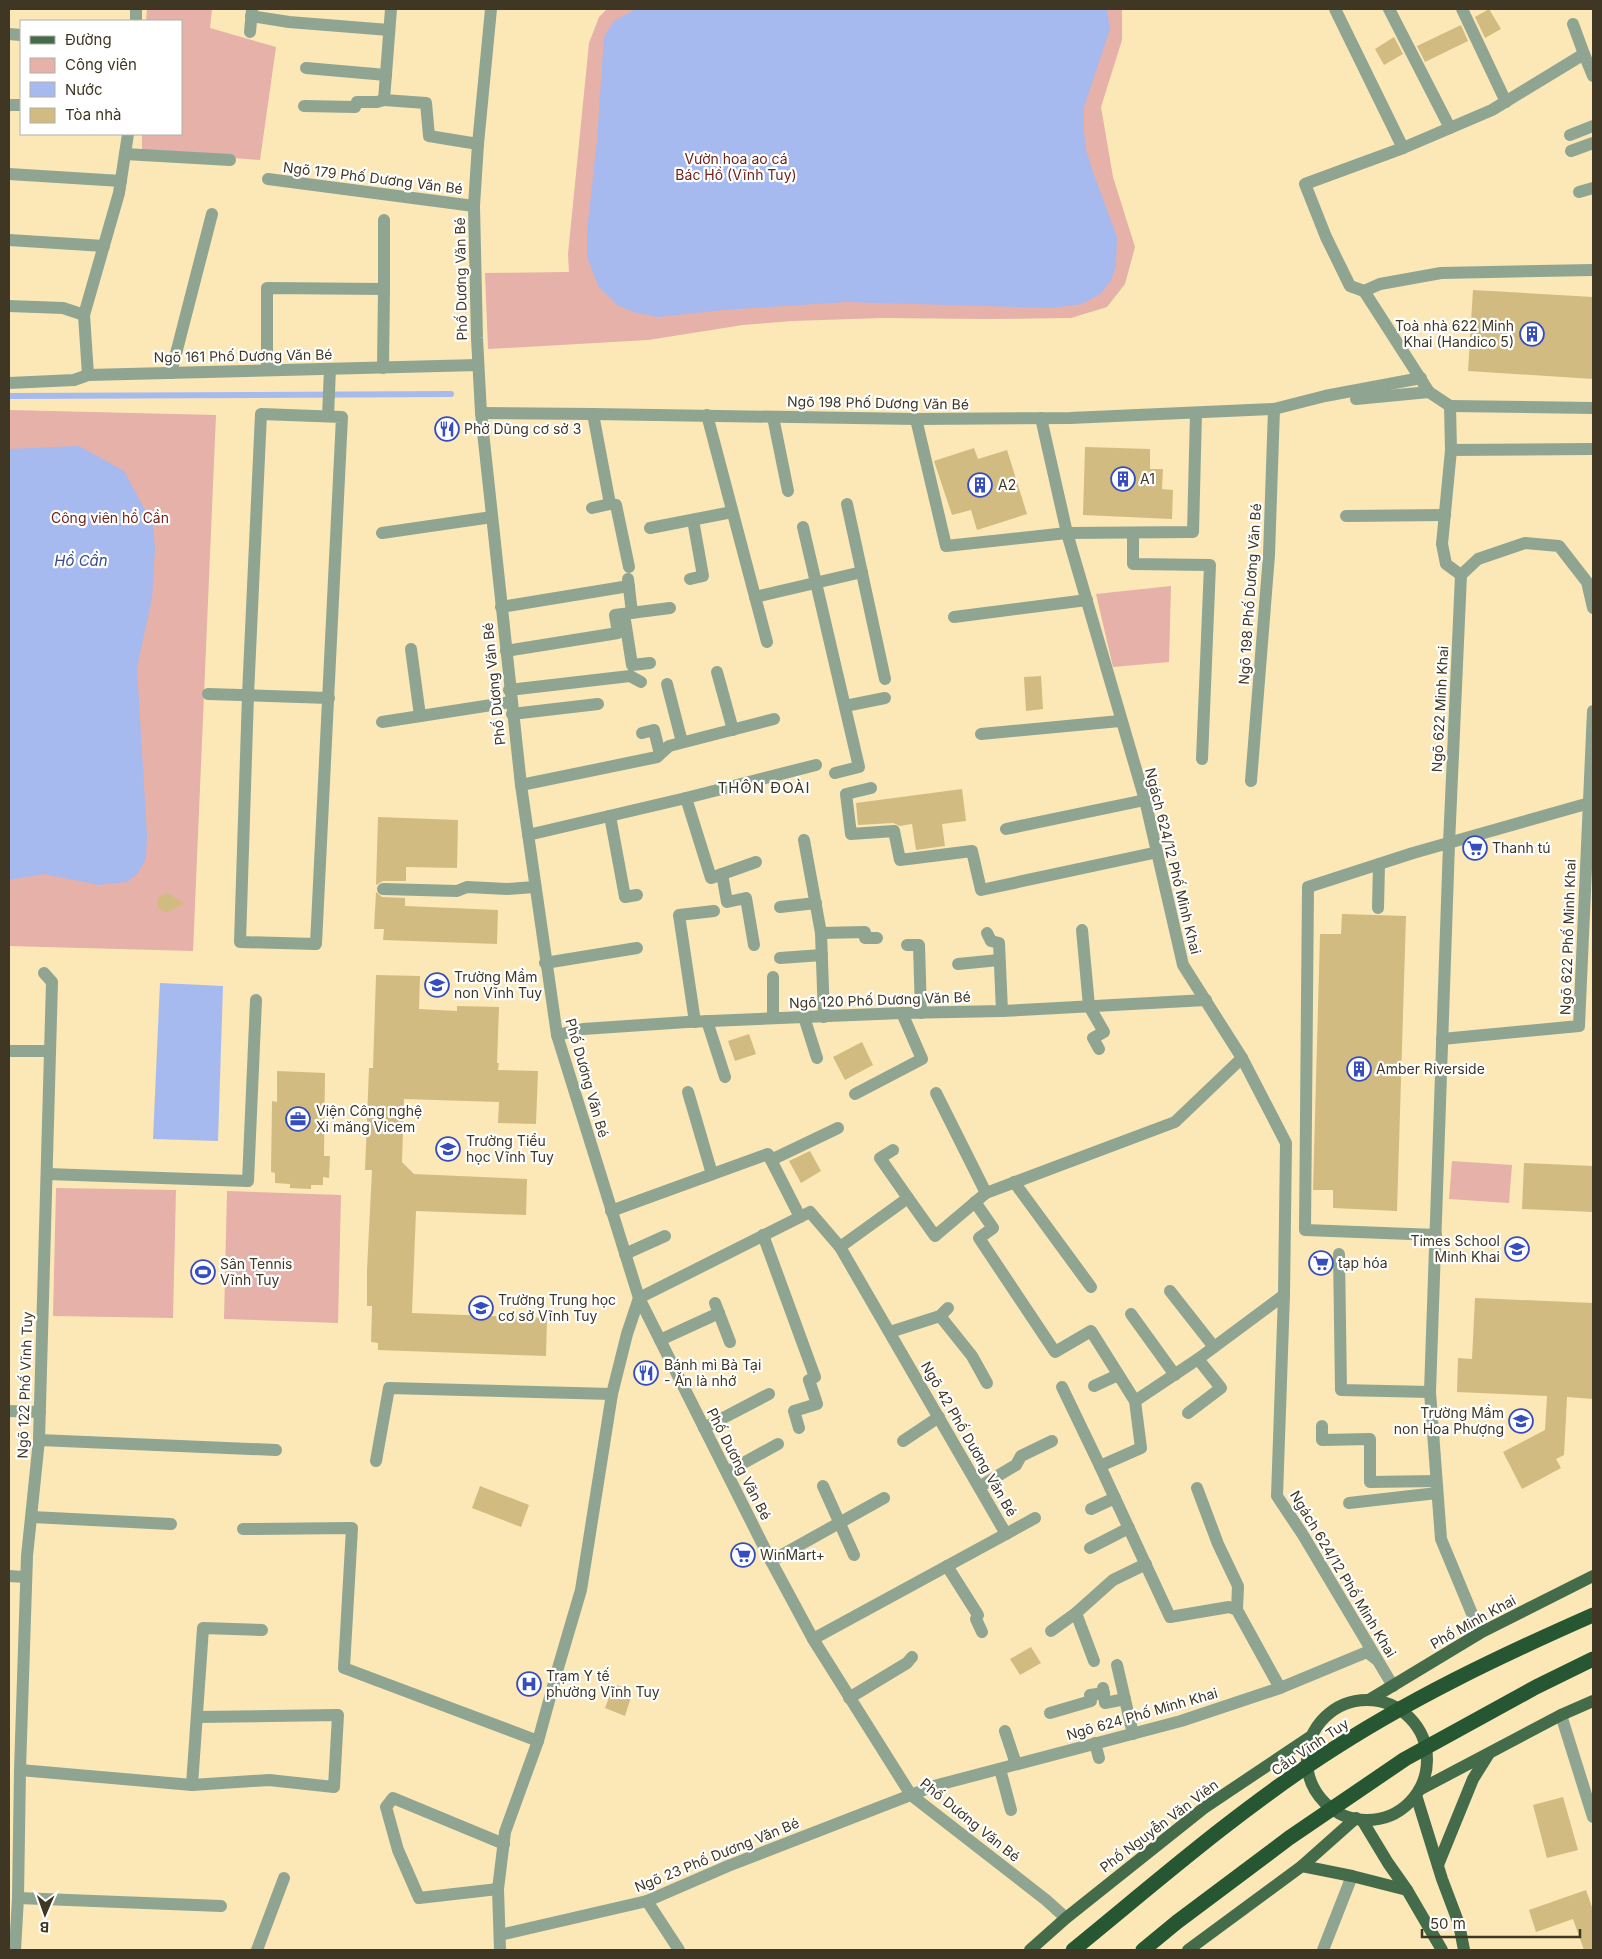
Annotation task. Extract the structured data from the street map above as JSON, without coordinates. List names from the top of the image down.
{
  "streets": {
    "highway": ["Cầu Vĩnh Tuy"],
    "main road": ["Phố Minh Khai", "Phố Nguyễn Văn Viên"],
    "street": [
      "Ngõ 179 Phố Dương Văn Bé",
      "Phố Dương Văn Bé",
      "Ngõ 161 Phố Dương Văn Bé",
      "Ngõ 198 Phố Dương Văn Bé",
      "Ngõ 622 Minh Khai",
      "Ngách 624/12 Phố Minh Khai",
      "Ngõ 622 Phố Minh Khai",
      "Ngõ 120 Phố Dương Văn Bé",
      "Ngõ 122 Phố Vĩnh Tuy",
      "Ngõ 42 Phố Dương Văn Bé",
      "Ngõ 624 Phố Minh Khai",
      "Ngõ 23 Phố Dương Văn Bé"
    ]
  },
  "crossings": [
    ["Ngõ 179 Phố Dương Văn Bé", "Phố Dương Văn Bé"],
    ["Phố Dương Văn Bé", "Ngõ 161 Phố Dương Văn Bé"],
    ["Phố Dương Văn Bé", "Ngõ 198 Phố Dương Văn Bé"],
    ["Phố Dương Văn Bé", "Ngõ 120 Phố Dương Văn Bé"],
    ["Phố Dương Văn Bé", "Ngõ 42 Phố Dương Văn Bé"],
    ["Phố Dương Văn Bé", "Ngõ 624 Phố Minh Khai"],
    ["Phố Dương Văn Bé", "Phố Nguyễn Văn Viên"],
    ["Phố Dương Văn Bé", "Ngõ 23 Phố Dương Văn Bé"],
    ["Ngõ 198 Phố Dương Văn Bé", "Ngách 624/12 Phố Minh Khai"],
    ["Ngách 624/12 Phố Minh Khai", "Ngõ 120 Phố Dương Văn Bé"],
    ["Ngách 624/12 Phố Minh Khai", "Phố Minh Khai"],
    ["Ngách 624/12 Phố Minh Khai", "Ngõ 624 Phố Minh Khai"],
    ["Phố Minh Khai", "Phố Nguyễn Văn Viên"],
    ["Ngõ 624 Phố Minh Khai", "Ngõ 23 Phố Dương Văn Bé"]
  ],
  "districts": ["THÔN ĐOÀI"],
  "water": ["Hồ Cần"],
  "parks": ["Vườn hoa ao cá Bác Hồ (Vĩnh Tuy)", "Công viên hồ Cần"],
  "places": {
    "building": [
      "Toà nhà 622 Minh Khai (Handico 5)",
      "A1",
      "A2",
      "Amber Riverside"
    ],
    "restaurant": ["Phở Dũng cơ sở 3", "Bánh mì Bà Tại - Ăn là nhớ"],
    "supermarket": ["Thanh tú", "tạp hóa", "WinMart+"],
    "school or university": [
      "Trường Mầm non Vĩnh Tuy",
      "Trường Tiểu học Vĩnh Tuy",
      "Times School Minh Khai",
      "Trường Trung học cơ sở Vĩnh Tuy",
      "Trường Mầm non Hoa Phượng"
    ],
    "office": ["Viện Công nghệ Xi măng Vicem"],
    "sports": ["Sân Tennis Vĩnh Tuy"],
    "hospital": ["Trạm Y tế phường Vĩnh Tuy"]
  },
  "legend": [
    "Đường",
    "Công viên",
    "Nước",
    "Tòa nhà"
  ],
  "scale_bar": "50 m",
  "north": "bottom"
}
